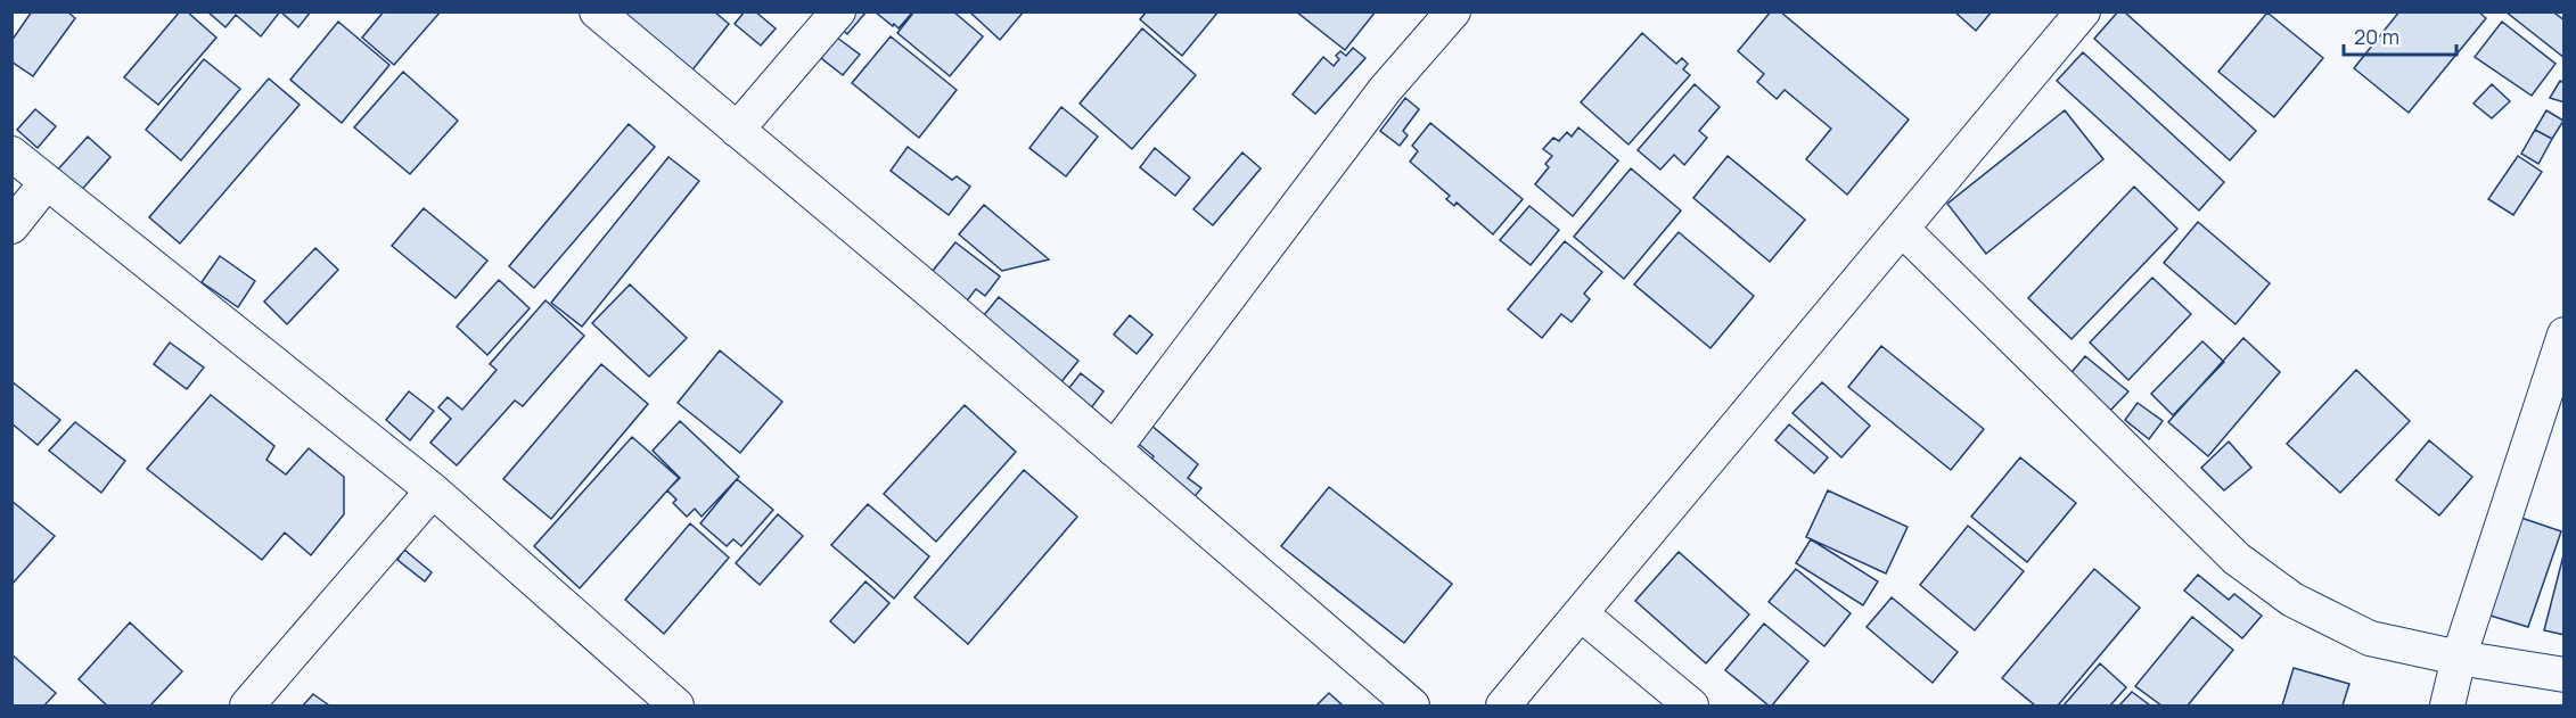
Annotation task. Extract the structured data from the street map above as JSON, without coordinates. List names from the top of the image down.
{
  "scale_bar": "20 m"
}
